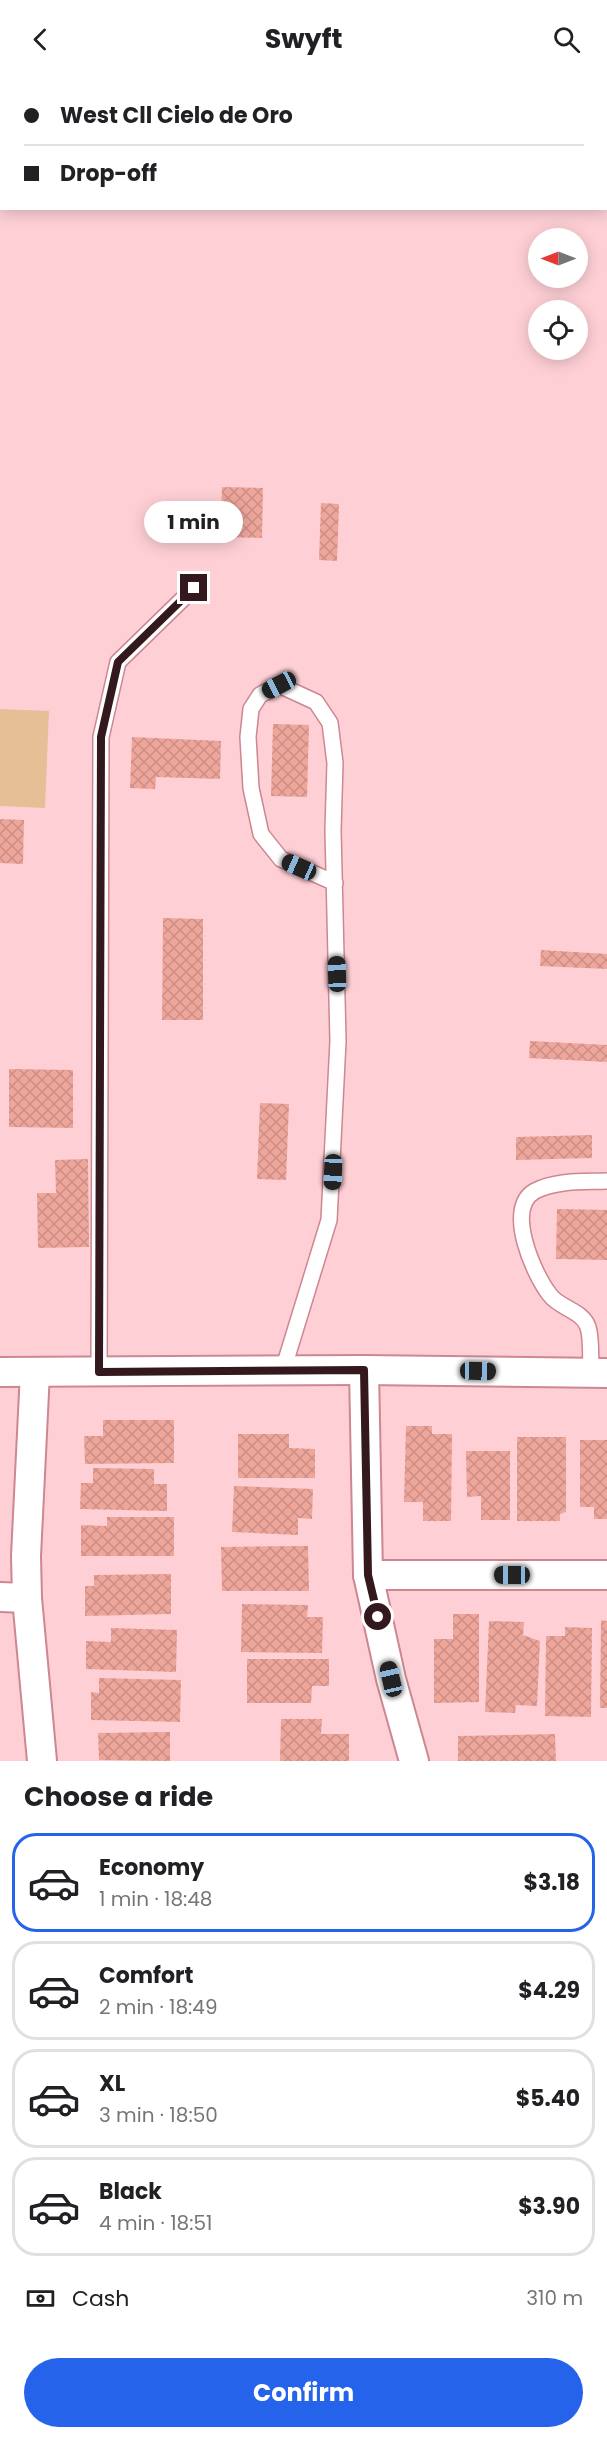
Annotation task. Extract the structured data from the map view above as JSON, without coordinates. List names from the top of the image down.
{
  "north": "left",
  "page": {
    "header": "Swyft",
    "banner": ["West Cll Cielo de Oro", "Drop-off"],
    "bubble": "1 min",
    "heading": "Choose a ride",
    "list": [
      {
        "name": "Economy",
        "note": "1 min · 18:48",
        "value": "$3.18"
      },
      {
        "name": "Comfort",
        "note": "2 min · 18:49",
        "value": "$4.29"
      },
      {
        "name": "XL",
        "note": "3 min · 18:50",
        "value": "$5.40"
      },
      {
        "name": "Black",
        "note": "4 min · 18:51",
        "value": "$3.90"
      }
    ],
    "pay": ["Cash", "310 m"],
    "buttons": "Confirm"
  }
}
